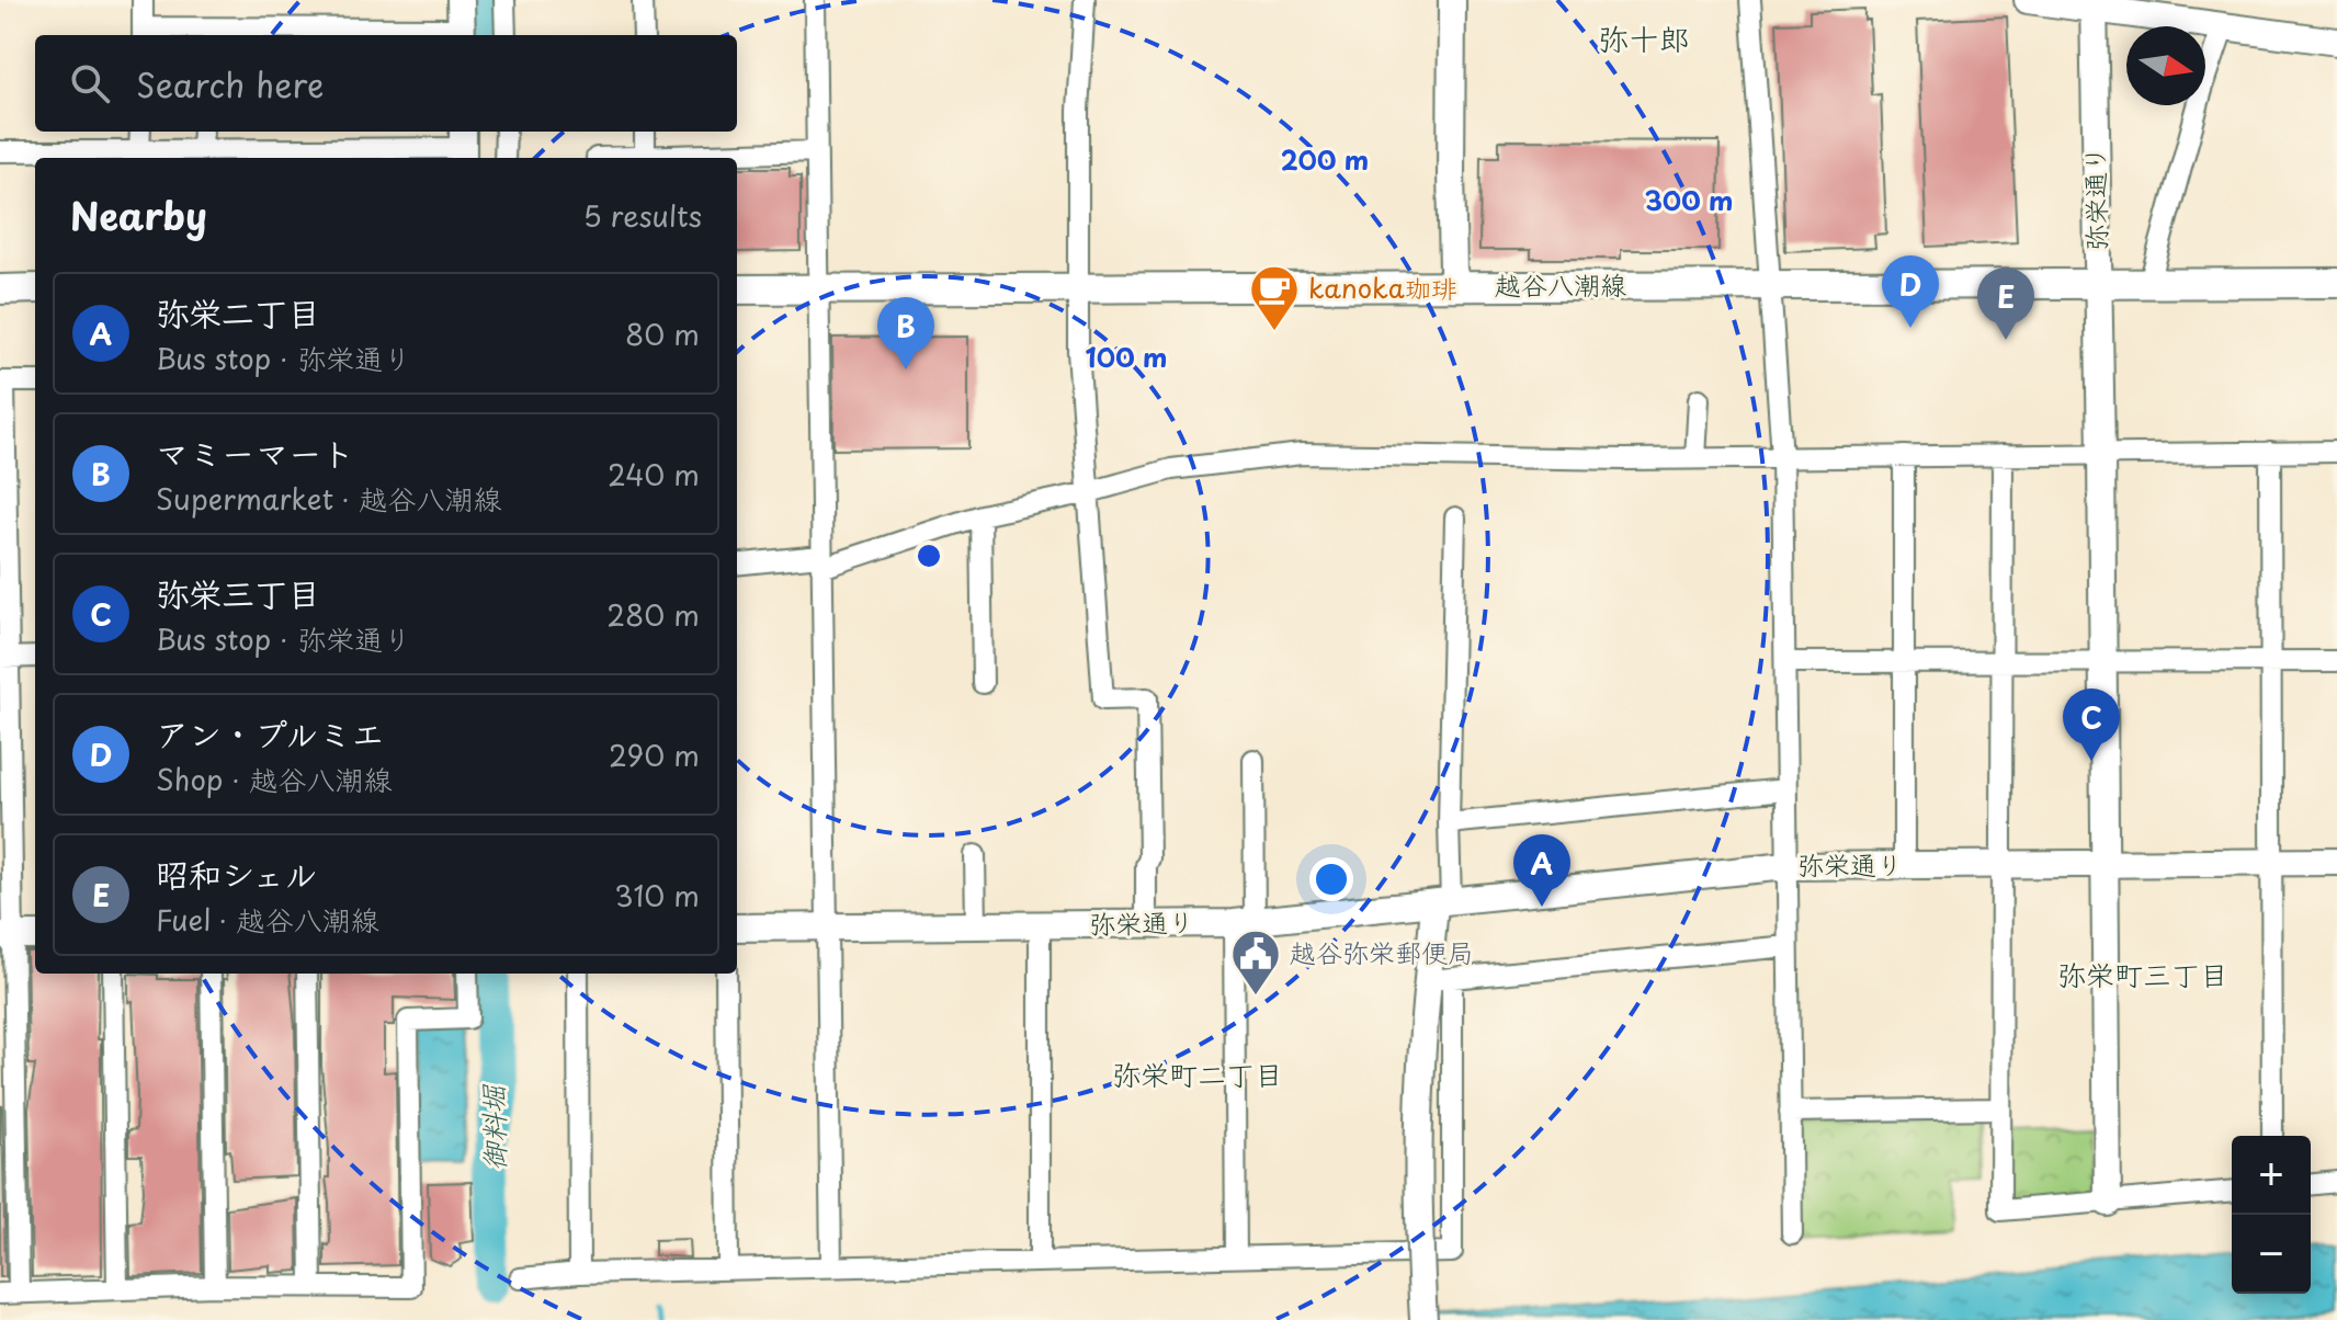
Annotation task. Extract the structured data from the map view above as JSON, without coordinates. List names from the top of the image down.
{
  "streets": {
    "main road": ["越谷八潮線"],
    "street": ["弥栄通り"]
  },
  "crossings": [
    ["弥栄通り", "越谷八潮線"]
  ],
  "districts": ["弥十郎", "弥栄町三丁目", "弥栄町二丁目"],
  "water": ["御料堀"],
  "places": {
    "cafe": ["kanoka珈琲"],
    "public building": ["越谷弥栄郵便局"]
  },
  "north": "right",
  "page": {
    "search": "Search here",
    "heading": ["Nearby", "5 results"],
    "pins": [
      "D",
      "E",
      "B",
      "C",
      "A"
    ],
    "list": [
      {
        "mark": "A",
        "name": "弥栄二丁目",
        "note": "Bus stop · 弥栄通り",
        "value": "80 m"
      },
      {
        "mark": "B",
        "name": "マミーマート",
        "note": "Supermarket · 越谷八潮線",
        "value": "240 m"
      },
      {
        "mark": "C",
        "name": "弥栄三丁目",
        "note": "Bus stop · 弥栄通り",
        "value": "280 m"
      },
      {
        "mark": "D",
        "name": "アン・プルミエ",
        "note": "Shop · 越谷八潮線",
        "value": "290 m"
      },
      {
        "mark": "E",
        "name": "昭和シェル",
        "note": "Fuel · 越谷八潮線",
        "value": "310 m"
      }
    ],
    "map_buttons": ["+", "−"]
  },
  "rings": ["200 m", "300 m", "100 m"]
}
